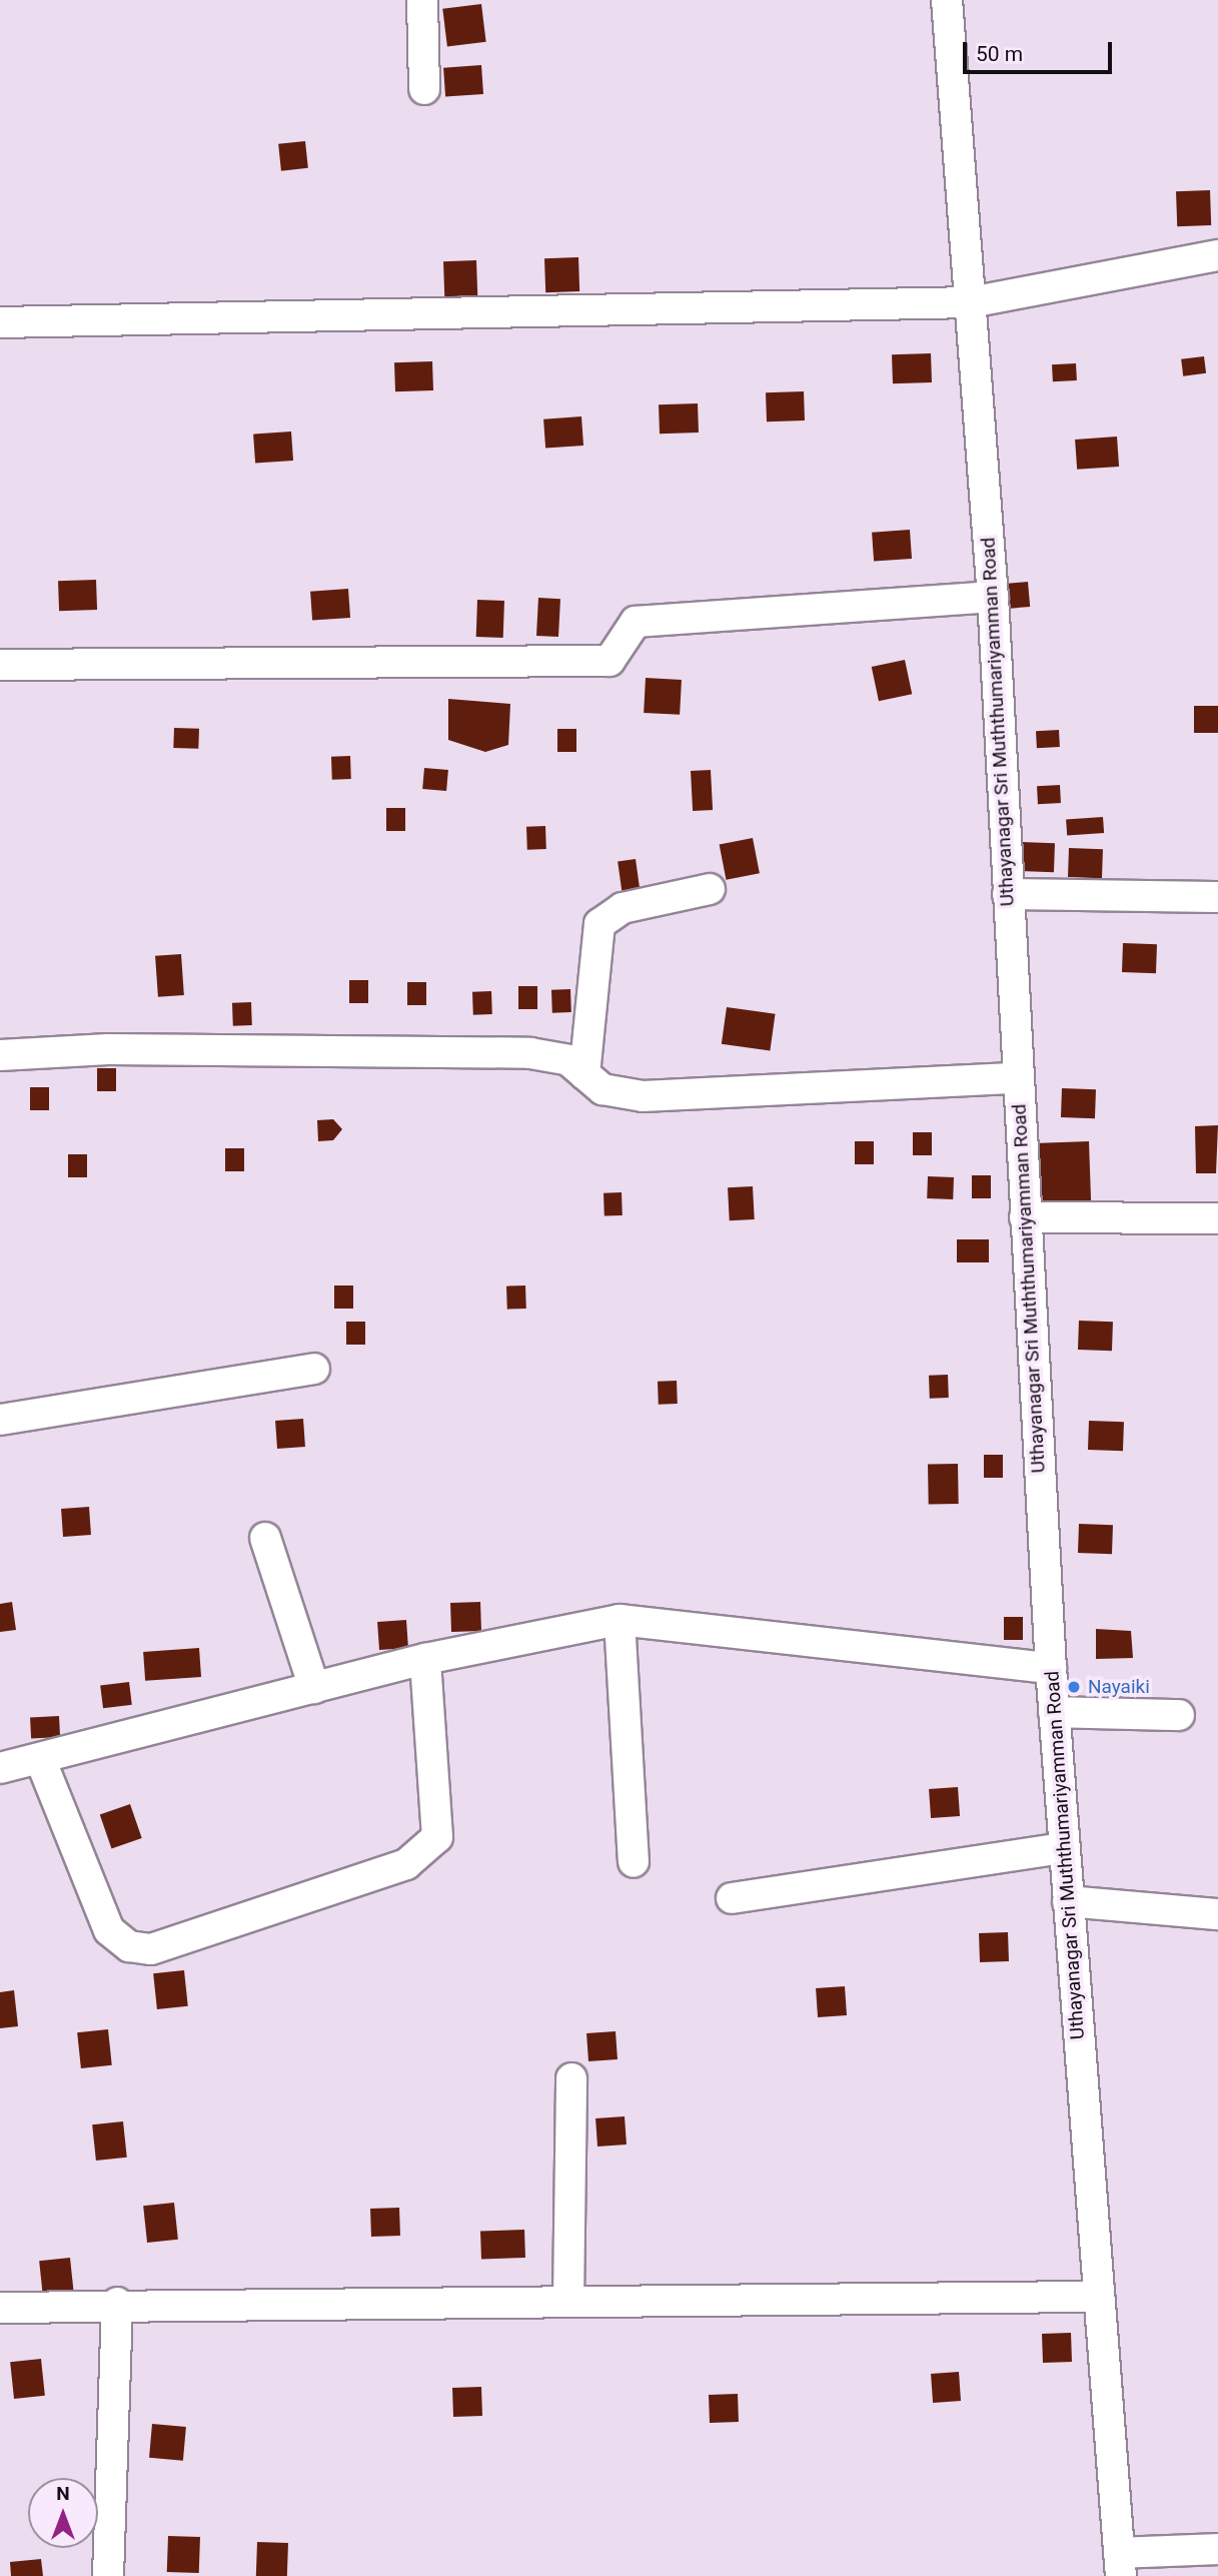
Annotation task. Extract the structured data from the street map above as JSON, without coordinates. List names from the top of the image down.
{
  "streets": {
    "street": ["Uthayanagar Sri Muththumariyamman Road"]
  },
  "places": ["Nayaiki"],
  "scale_bar": "50 m",
  "north": "top"
}
